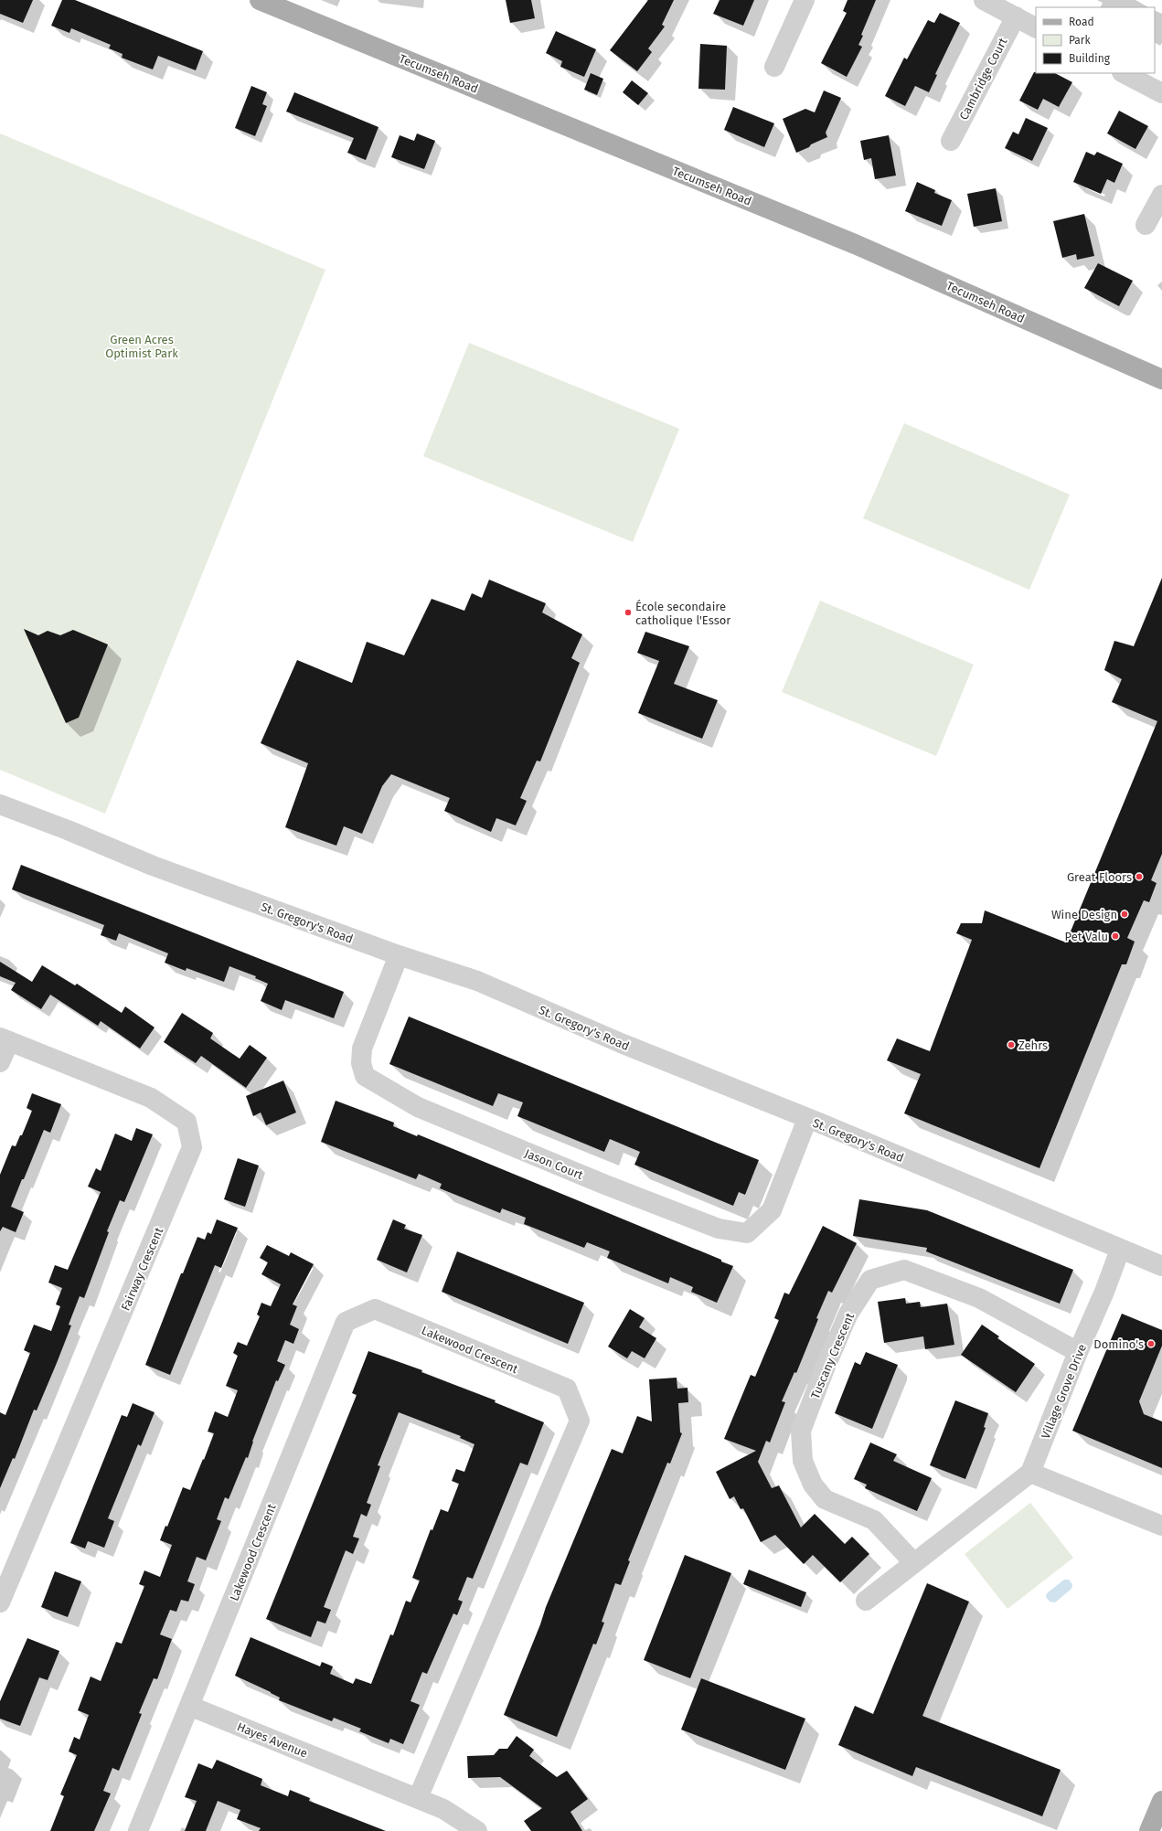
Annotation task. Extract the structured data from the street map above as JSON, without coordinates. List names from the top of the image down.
{
  "streets": {
    "main road": ["Tecumseh Road"],
    "street": [
      "Cambridge Court",
      "St. Gregory's Road",
      "Jason Court",
      "Fairway Crescent",
      "Lakewood Crescent",
      "Tuscany Crescent",
      "Village Grove Drive",
      "Hayes Avenue"
    ]
  },
  "crossings": [
    ["St. Gregory's Road", "Jason Court"],
    ["St. Gregory's Road", "Village Grove Drive"],
    ["Lakewood Crescent", "Hayes Avenue"],
    ["Tuscany Crescent", "Village Grove Drive"]
  ],
  "parks": ["Green Acres Optimist Park"],
  "places": [
    "École secondaire catholique l'Essor",
    "Great Floors",
    "Wine Design",
    "Pet Valu",
    "Zehrs",
    "Domino's"
  ],
  "legend": ["Road", "Park", "Building"]
}
